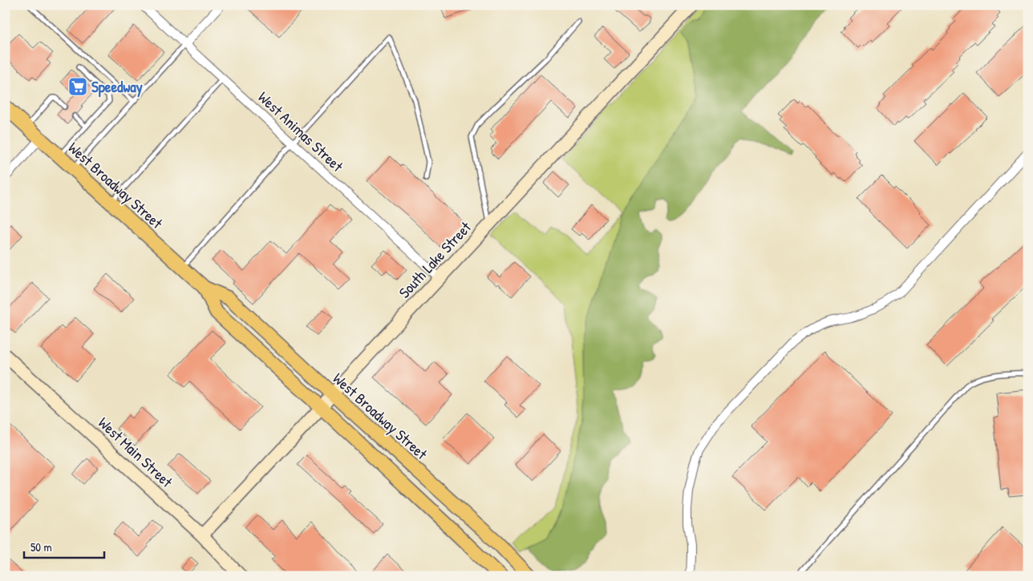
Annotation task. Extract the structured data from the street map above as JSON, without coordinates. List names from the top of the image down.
{
  "streets": {
    "main road": ["West Broadway Street", "South Lake Street", "West Main Street"],
    "street": ["West Animas Street"]
  },
  "crossings": [
    ["West Animas Street", "South Lake Street"],
    ["West Broadway Street", "South Lake Street"],
    ["South Lake Street", "West Main Street"]
  ],
  "places": {
    "supermarket": ["Speedway"]
  },
  "scale_bar": "50 m"
}
